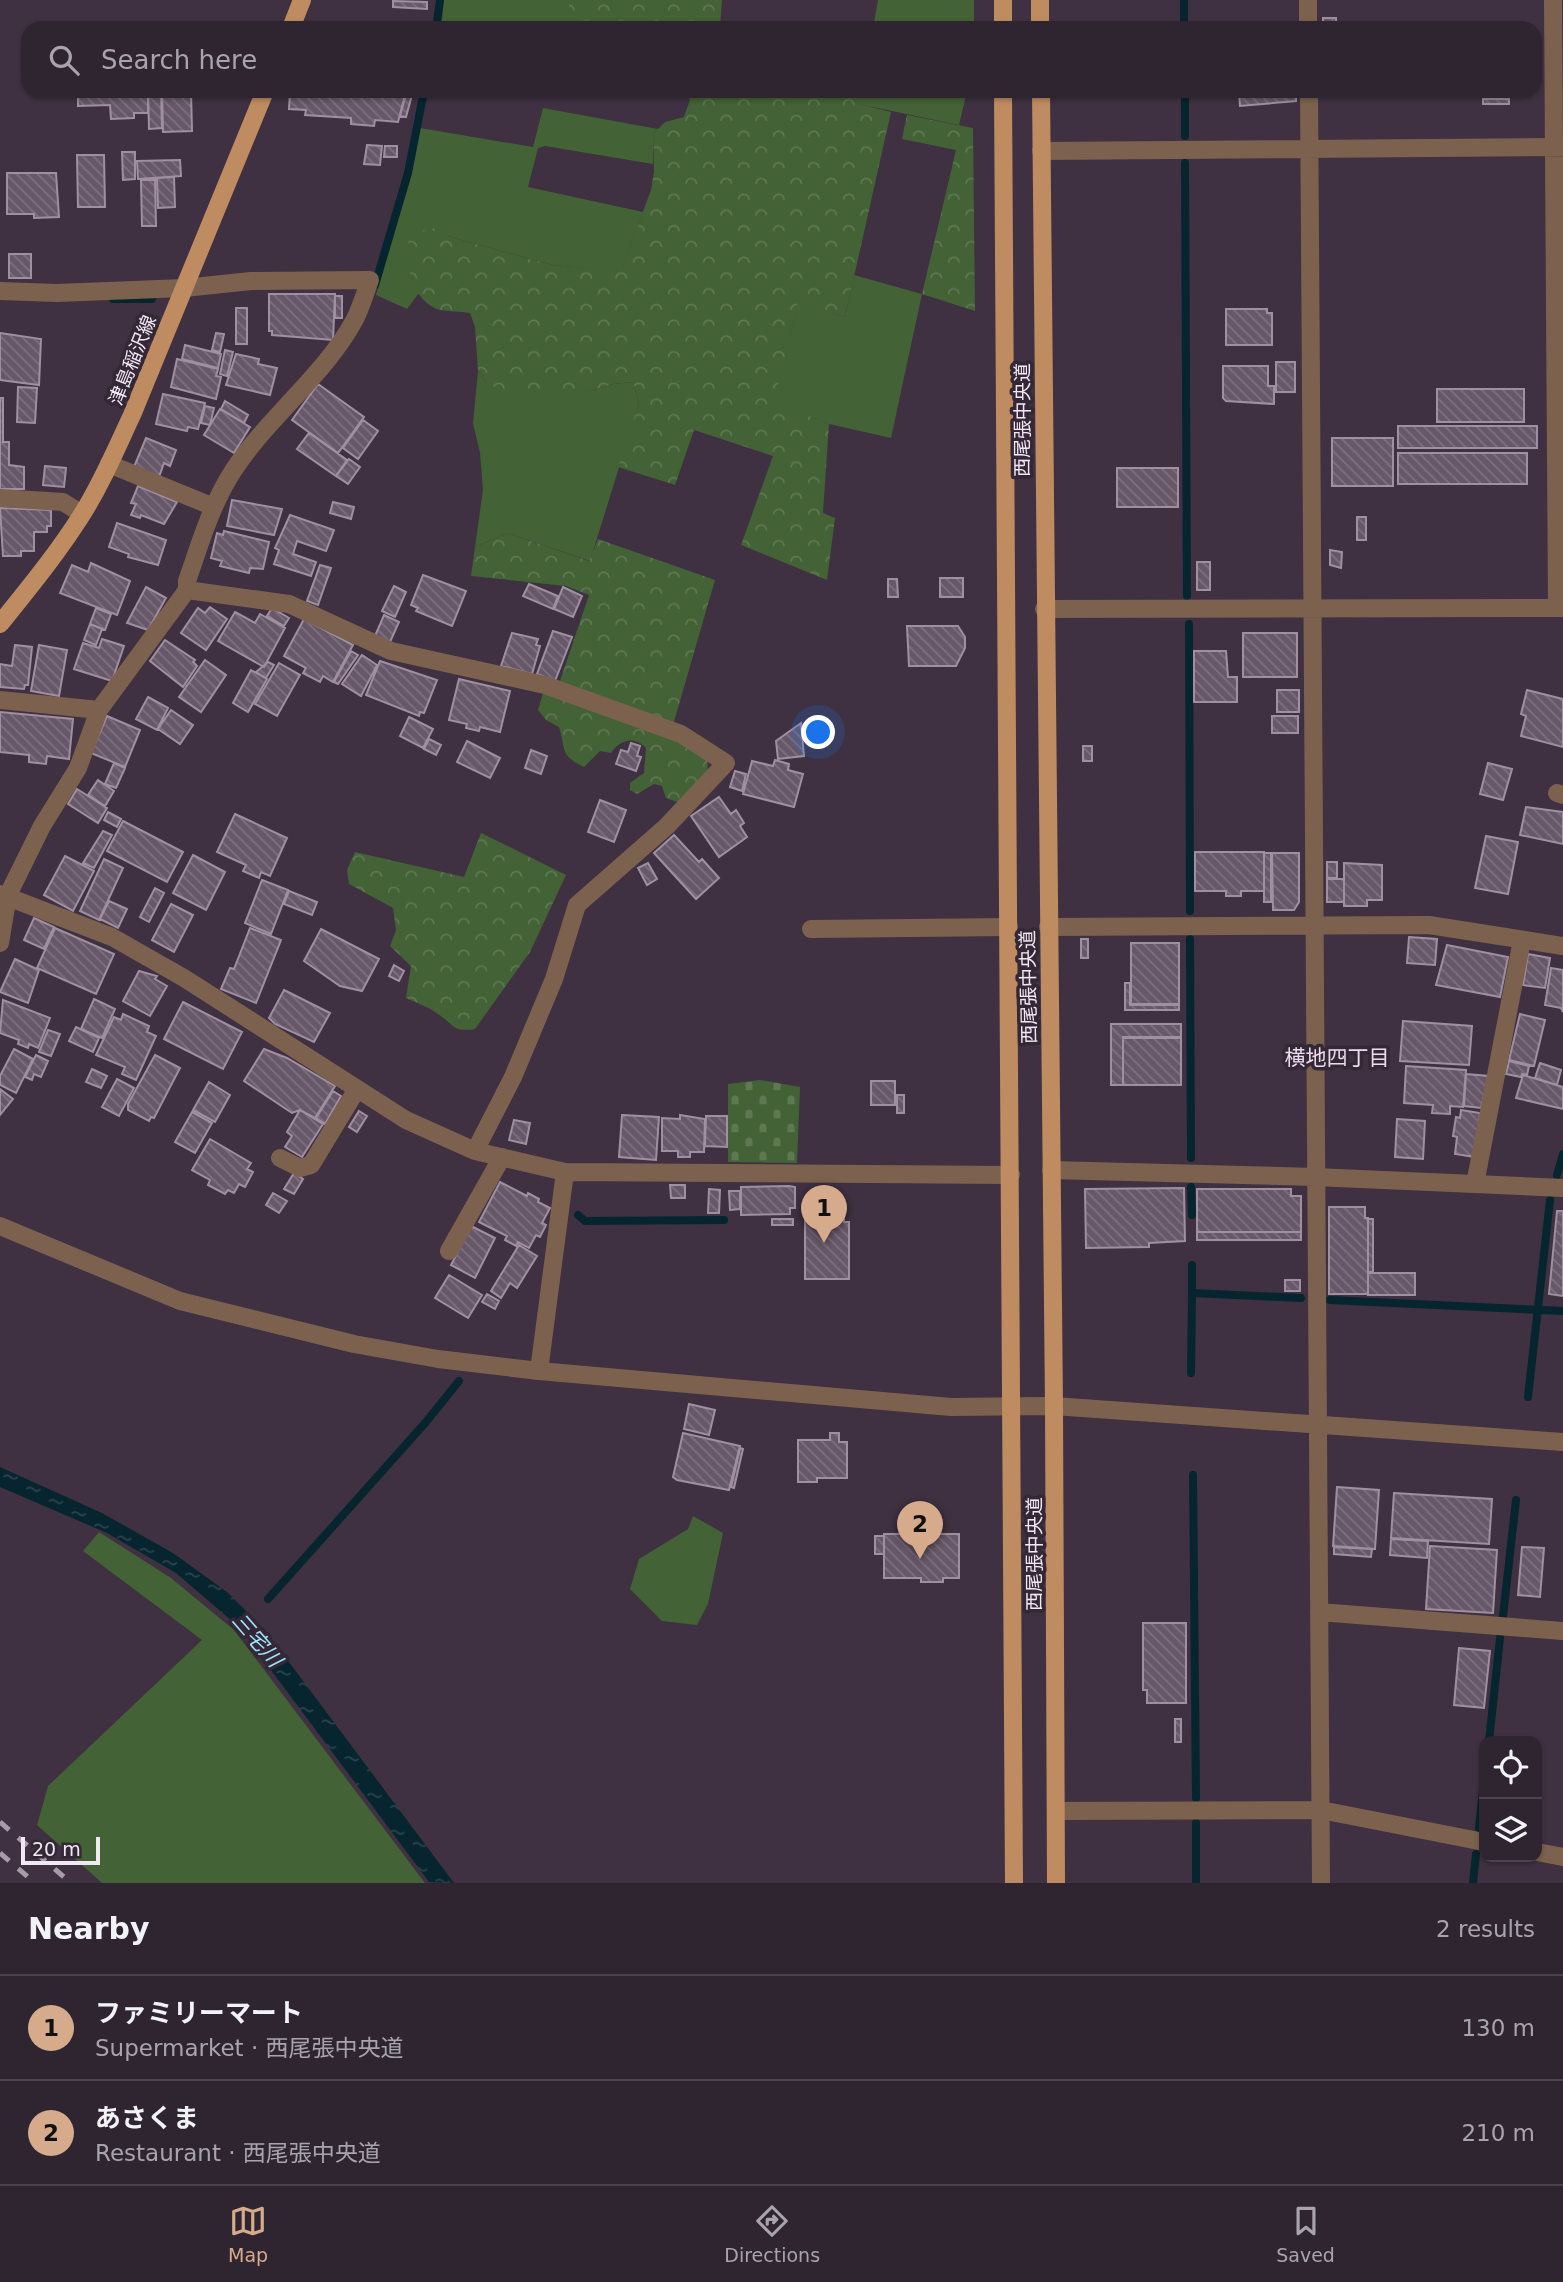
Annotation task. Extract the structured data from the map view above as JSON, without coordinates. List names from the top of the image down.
{
  "streets": {
    "main road": ["津島稲沢線", "西尾張中央道"]
  },
  "districts": ["横地四丁目"],
  "water": ["三宅川"],
  "scale_bar": "20 m",
  "page": {
    "search": "Search here",
    "pins": ["1", "2"],
    "scale": "20 m",
    "heading": ["Nearby", "2 results"],
    "list": [
      {
        "mark": "1",
        "name": "ファミリーマート",
        "note": "Supermarket · 西尾張中央道",
        "value": "130 m"
      },
      {
        "mark": "2",
        "name": "あさくま",
        "note": "Restaurant · 西尾張中央道",
        "value": "210 m"
      }
    ],
    "nav": ["Map", "Directions", "Saved"]
  }
}
